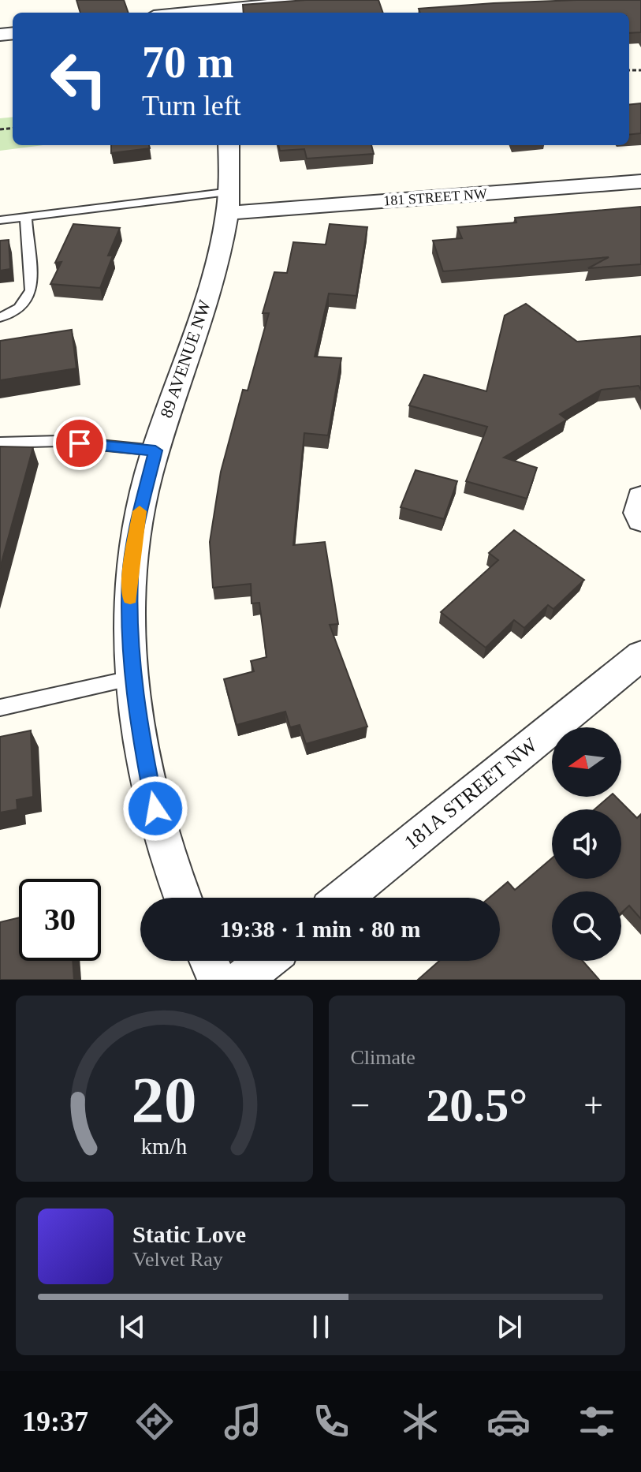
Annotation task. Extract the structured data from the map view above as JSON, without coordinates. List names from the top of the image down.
{
  "streets": {
    "street": ["181 STREET NW", "89 AVENUE NW", "181A STREET NW"]
  },
  "crossings": [
    ["181 STREET NW", "89 AVENUE NW"]
  ],
  "north": "left",
  "page": {
    "turn": ["70 m", "Turn left"],
    "limit": "30",
    "trip": "19:38 · 1 min · 80 m",
    "tile": "Climate",
    "heat": ["−", "20.5°", "+"],
    "song": ["Static Love", "Velvet Ray"],
    "tabs": "19:37",
    "gauge": ["20", "km/h"]
  }
}
